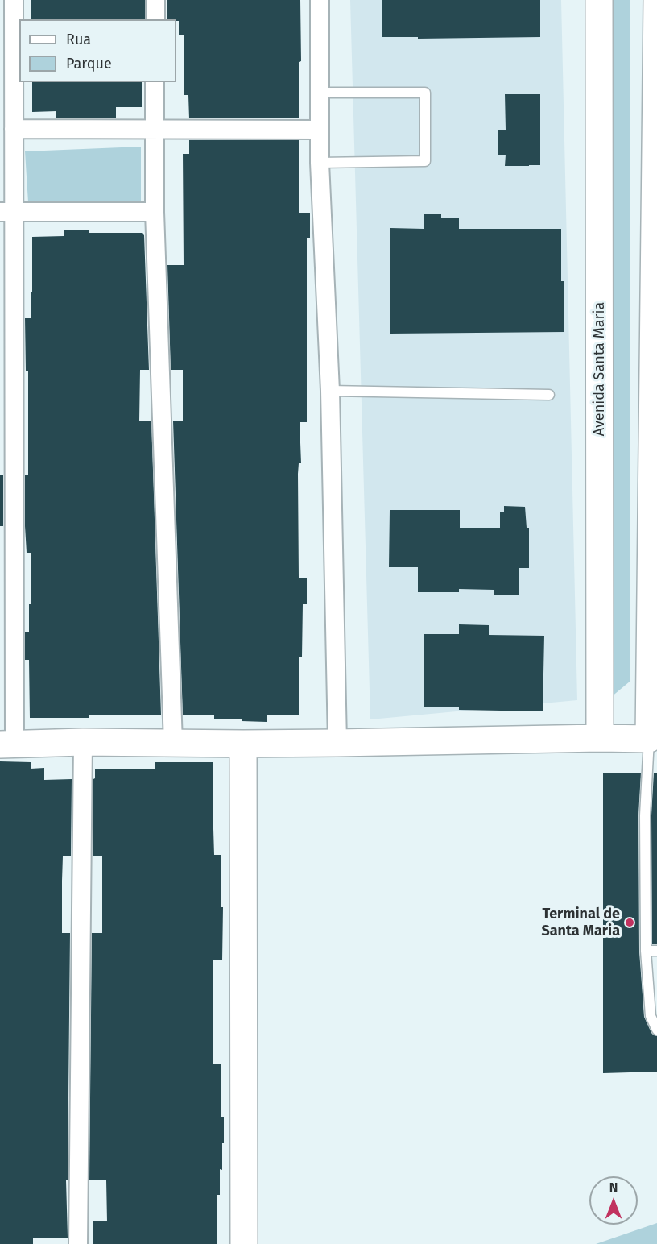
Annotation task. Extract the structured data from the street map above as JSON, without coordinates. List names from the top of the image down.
{
  "streets": {
    "main road": ["Avenida Santa Maria"]
  },
  "places": ["Terminal de Santa Maria"],
  "legend": ["Rua", "Parque"],
  "north": "top"
}
